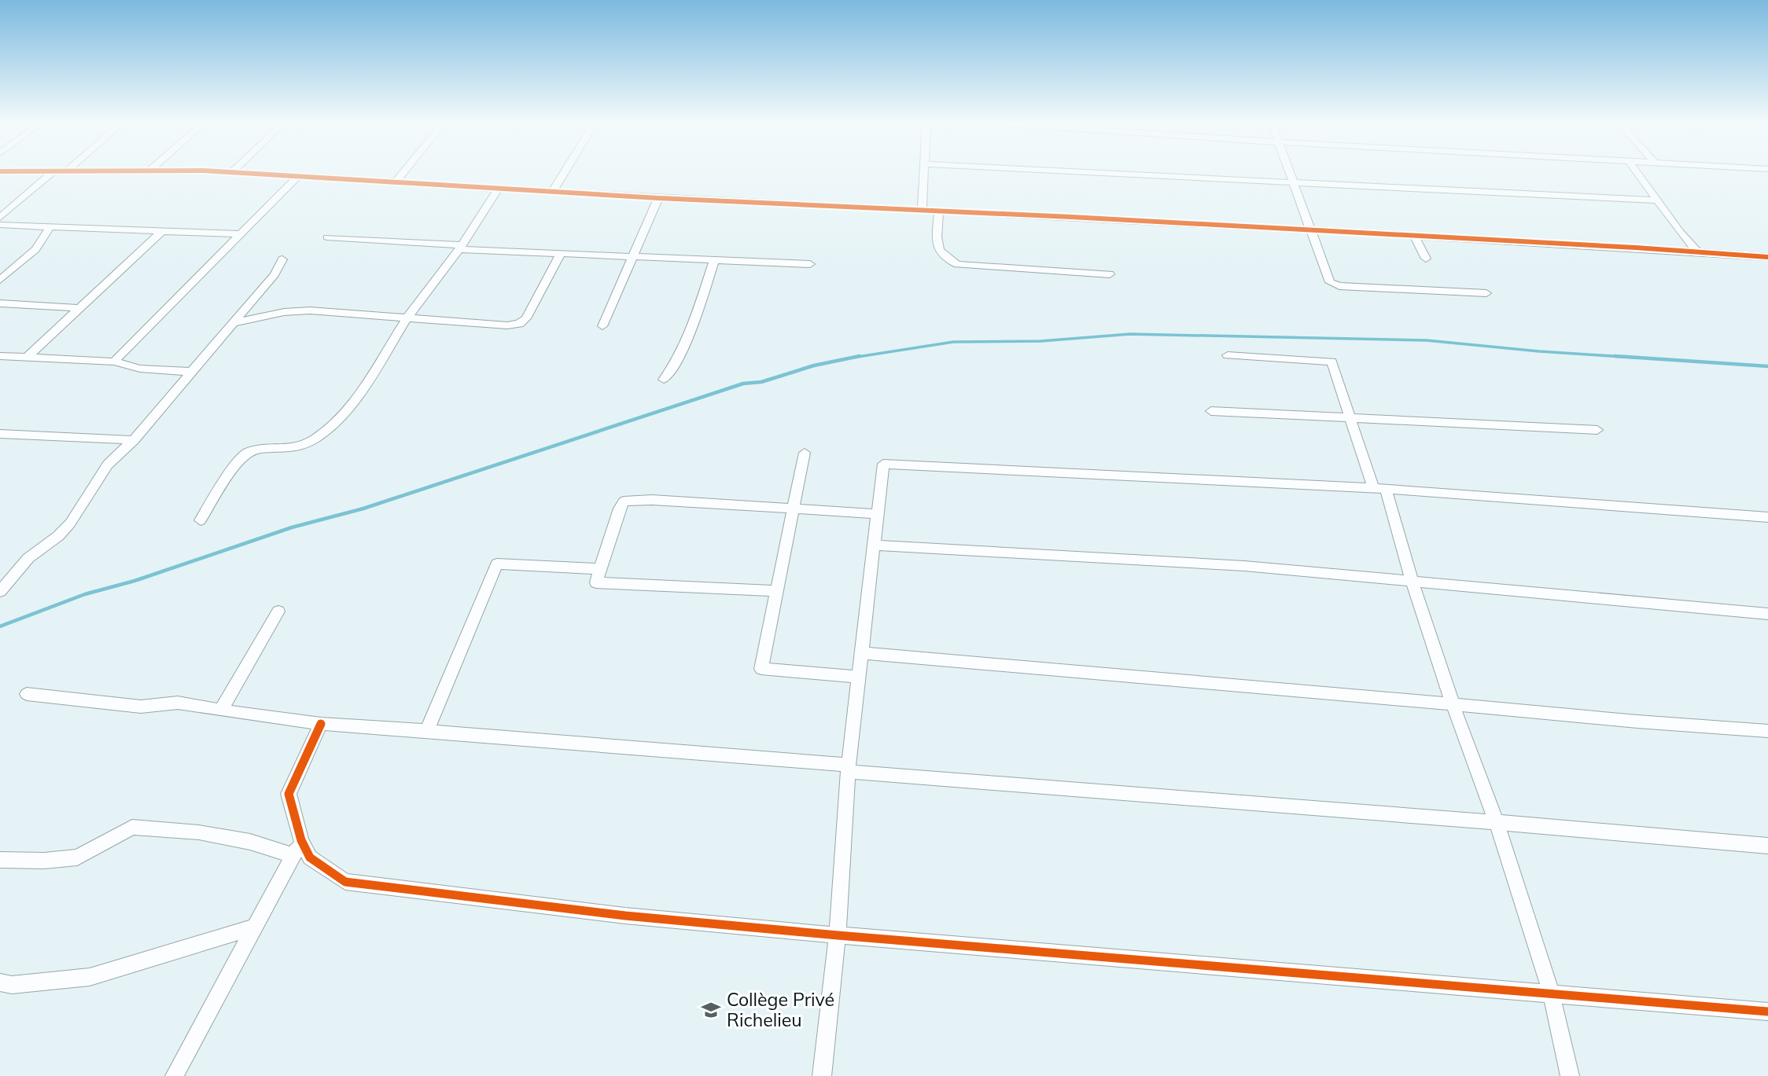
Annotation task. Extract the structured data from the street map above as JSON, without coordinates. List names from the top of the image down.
{
  "places": {
    "school or university": ["Collège Privé Richelieu"]
  }
}
